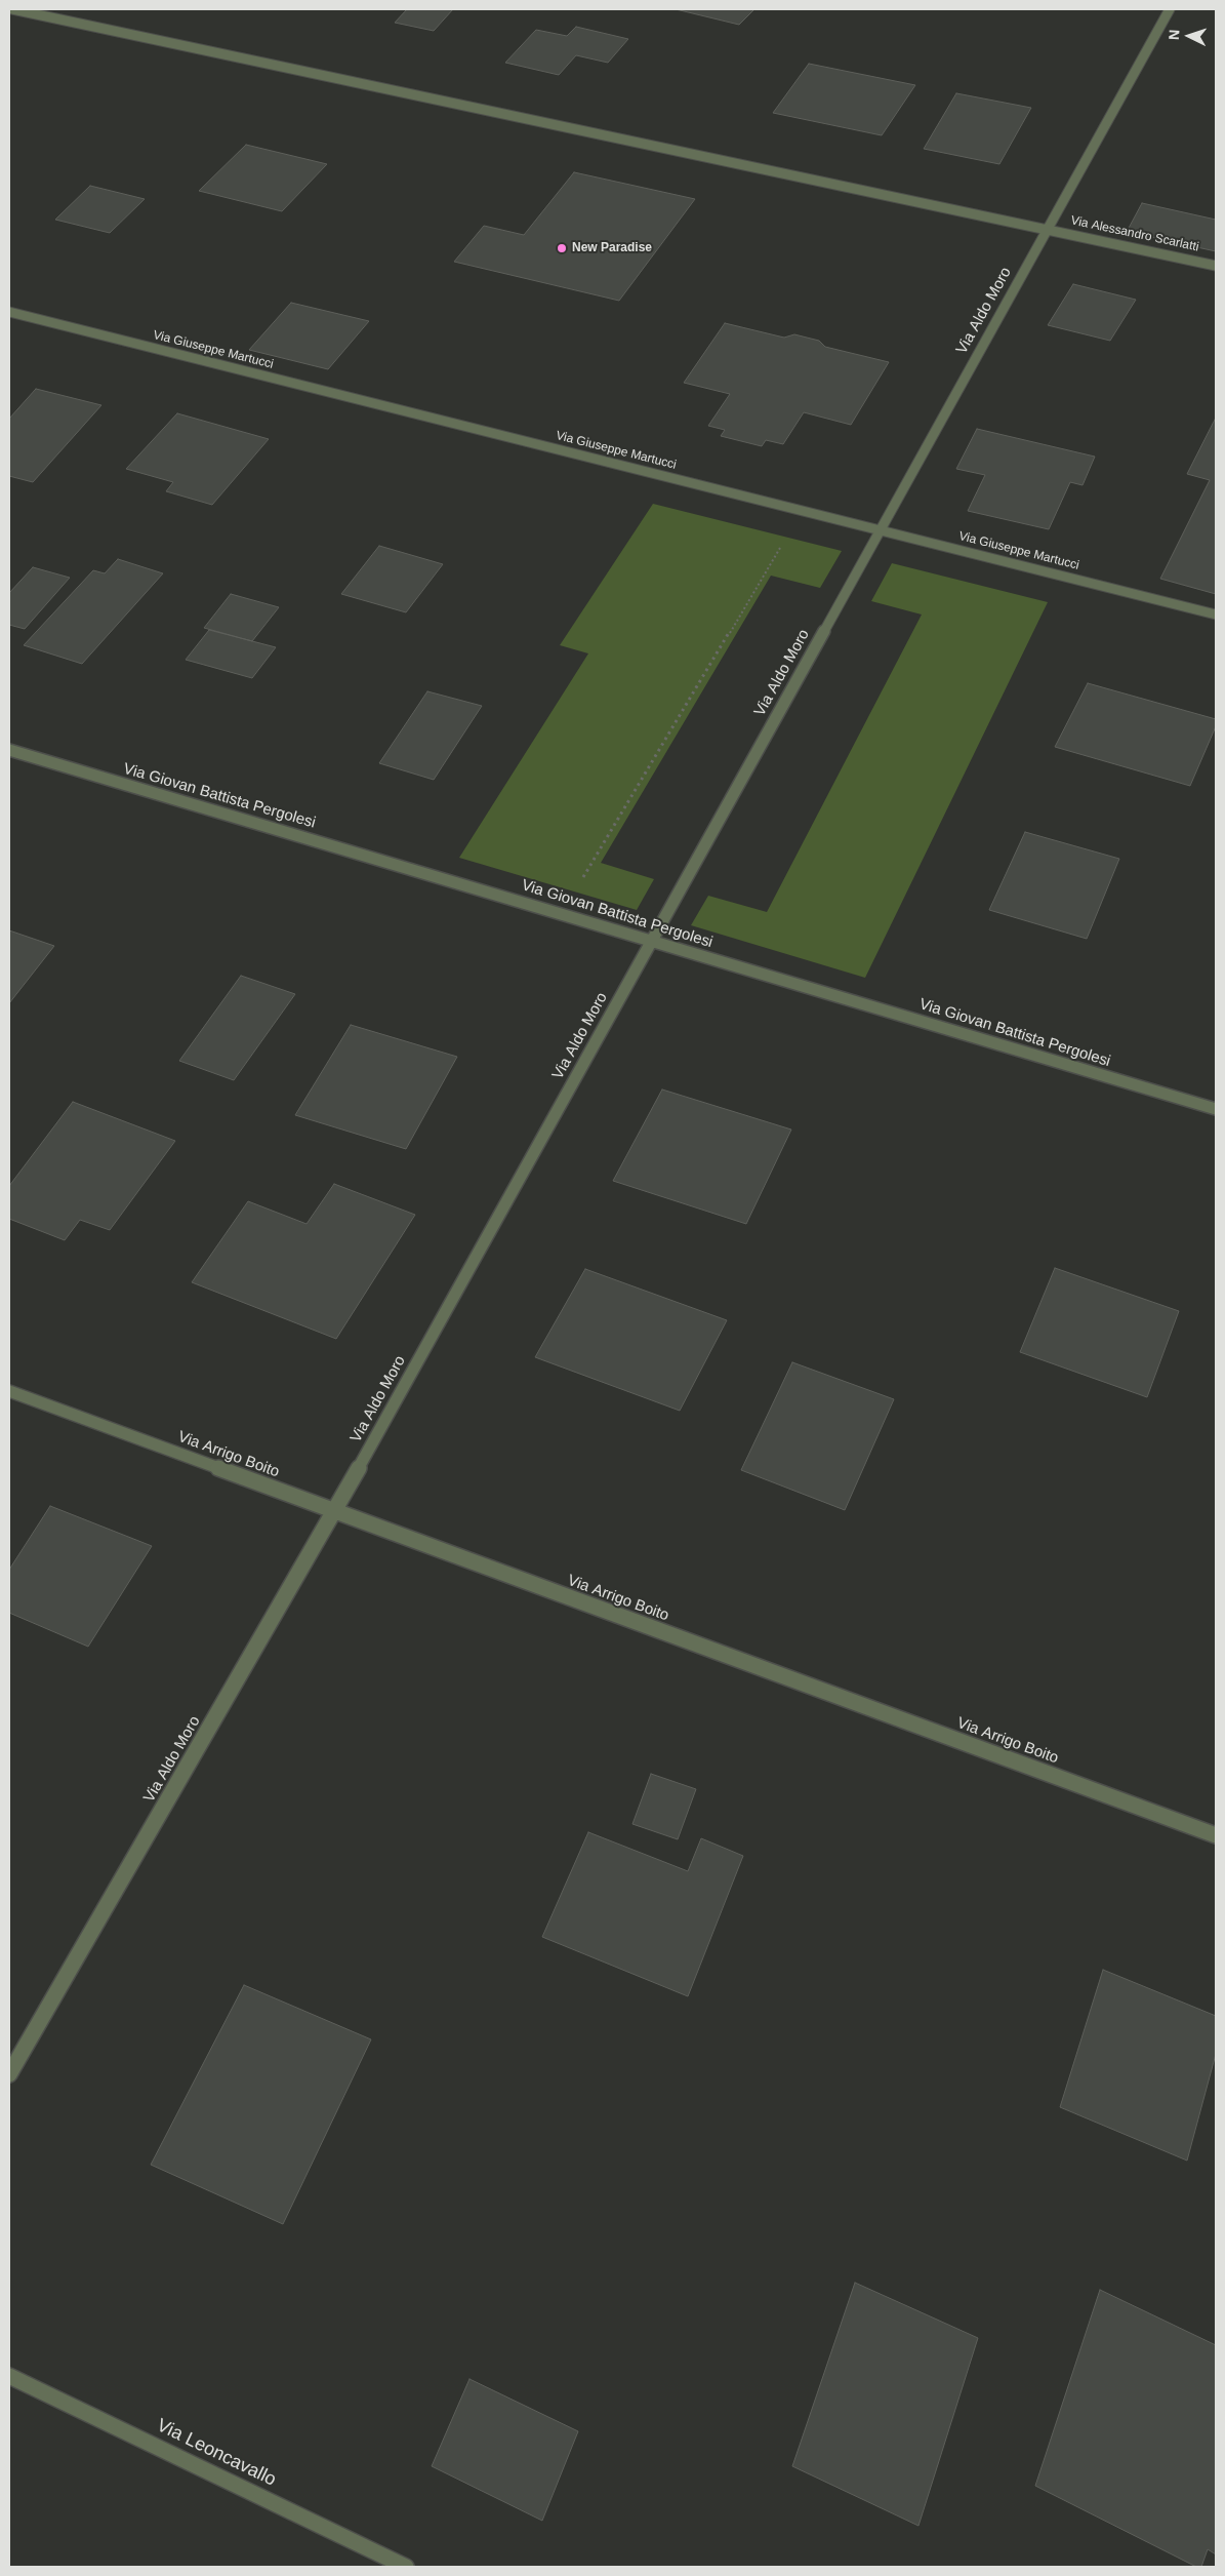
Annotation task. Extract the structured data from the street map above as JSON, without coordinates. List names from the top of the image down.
{
  "streets": {
    "street": [
      "Via Alessandro Scarlatti",
      "Via Aldo Moro",
      "Via Giuseppe Martucci",
      "Via Giovan Battista Pergolesi",
      "Via Arrigo Boito",
      "Via Leoncavallo"
    ]
  },
  "crossings": [
    ["Via Alessandro Scarlatti", "Via Aldo Moro"],
    ["Via Aldo Moro", "Via Giuseppe Martucci"],
    ["Via Aldo Moro", "Via Giovan Battista Pergolesi"],
    ["Via Aldo Moro", "Via Arrigo Boito"]
  ],
  "places": ["New Paradise"],
  "north": "left"
}
